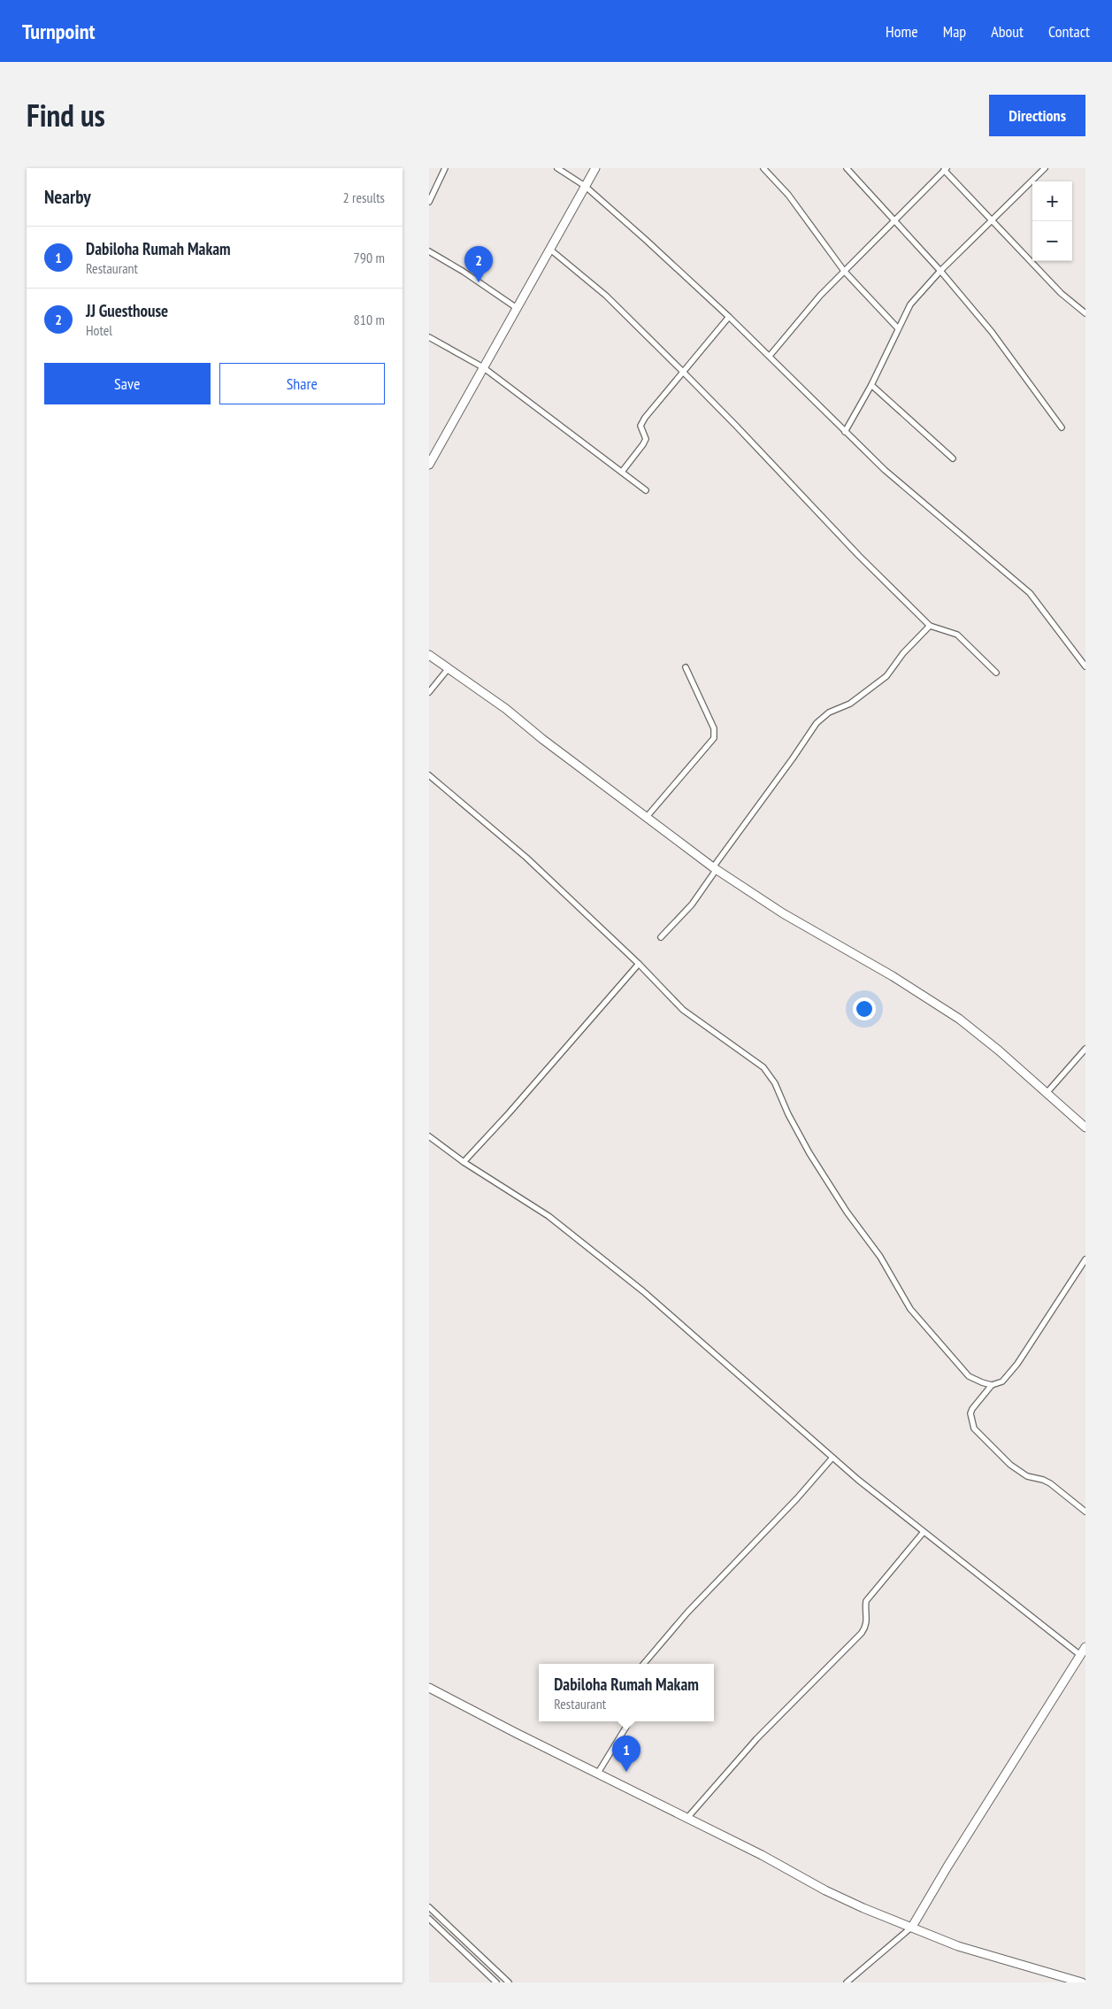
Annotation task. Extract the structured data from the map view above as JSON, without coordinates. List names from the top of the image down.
{
  "page": {
    "header": "Turnpoint",
    "nav": [
      "Home",
      "Map",
      "About",
      "Contact"
    ],
    "title": "Find us",
    "buttons": [
      "Directions",
      ["Save", "Share"]
    ],
    "heading": ["Nearby", "2 results"],
    "map_buttons": ["+", "−"],
    "list": [
      {
        "mark": "1",
        "name": "Dabiloha Rumah Makam",
        "note": "Restaurant",
        "value": "790 m"
      },
      {
        "mark": "2",
        "name": "JJ Guesthouse",
        "note": "Hotel",
        "value": "810 m"
      }
    ],
    "pins": ["2", "1"],
    "popup": ["Dabiloha Rumah Makam", "Restaurant"]
  }
}
